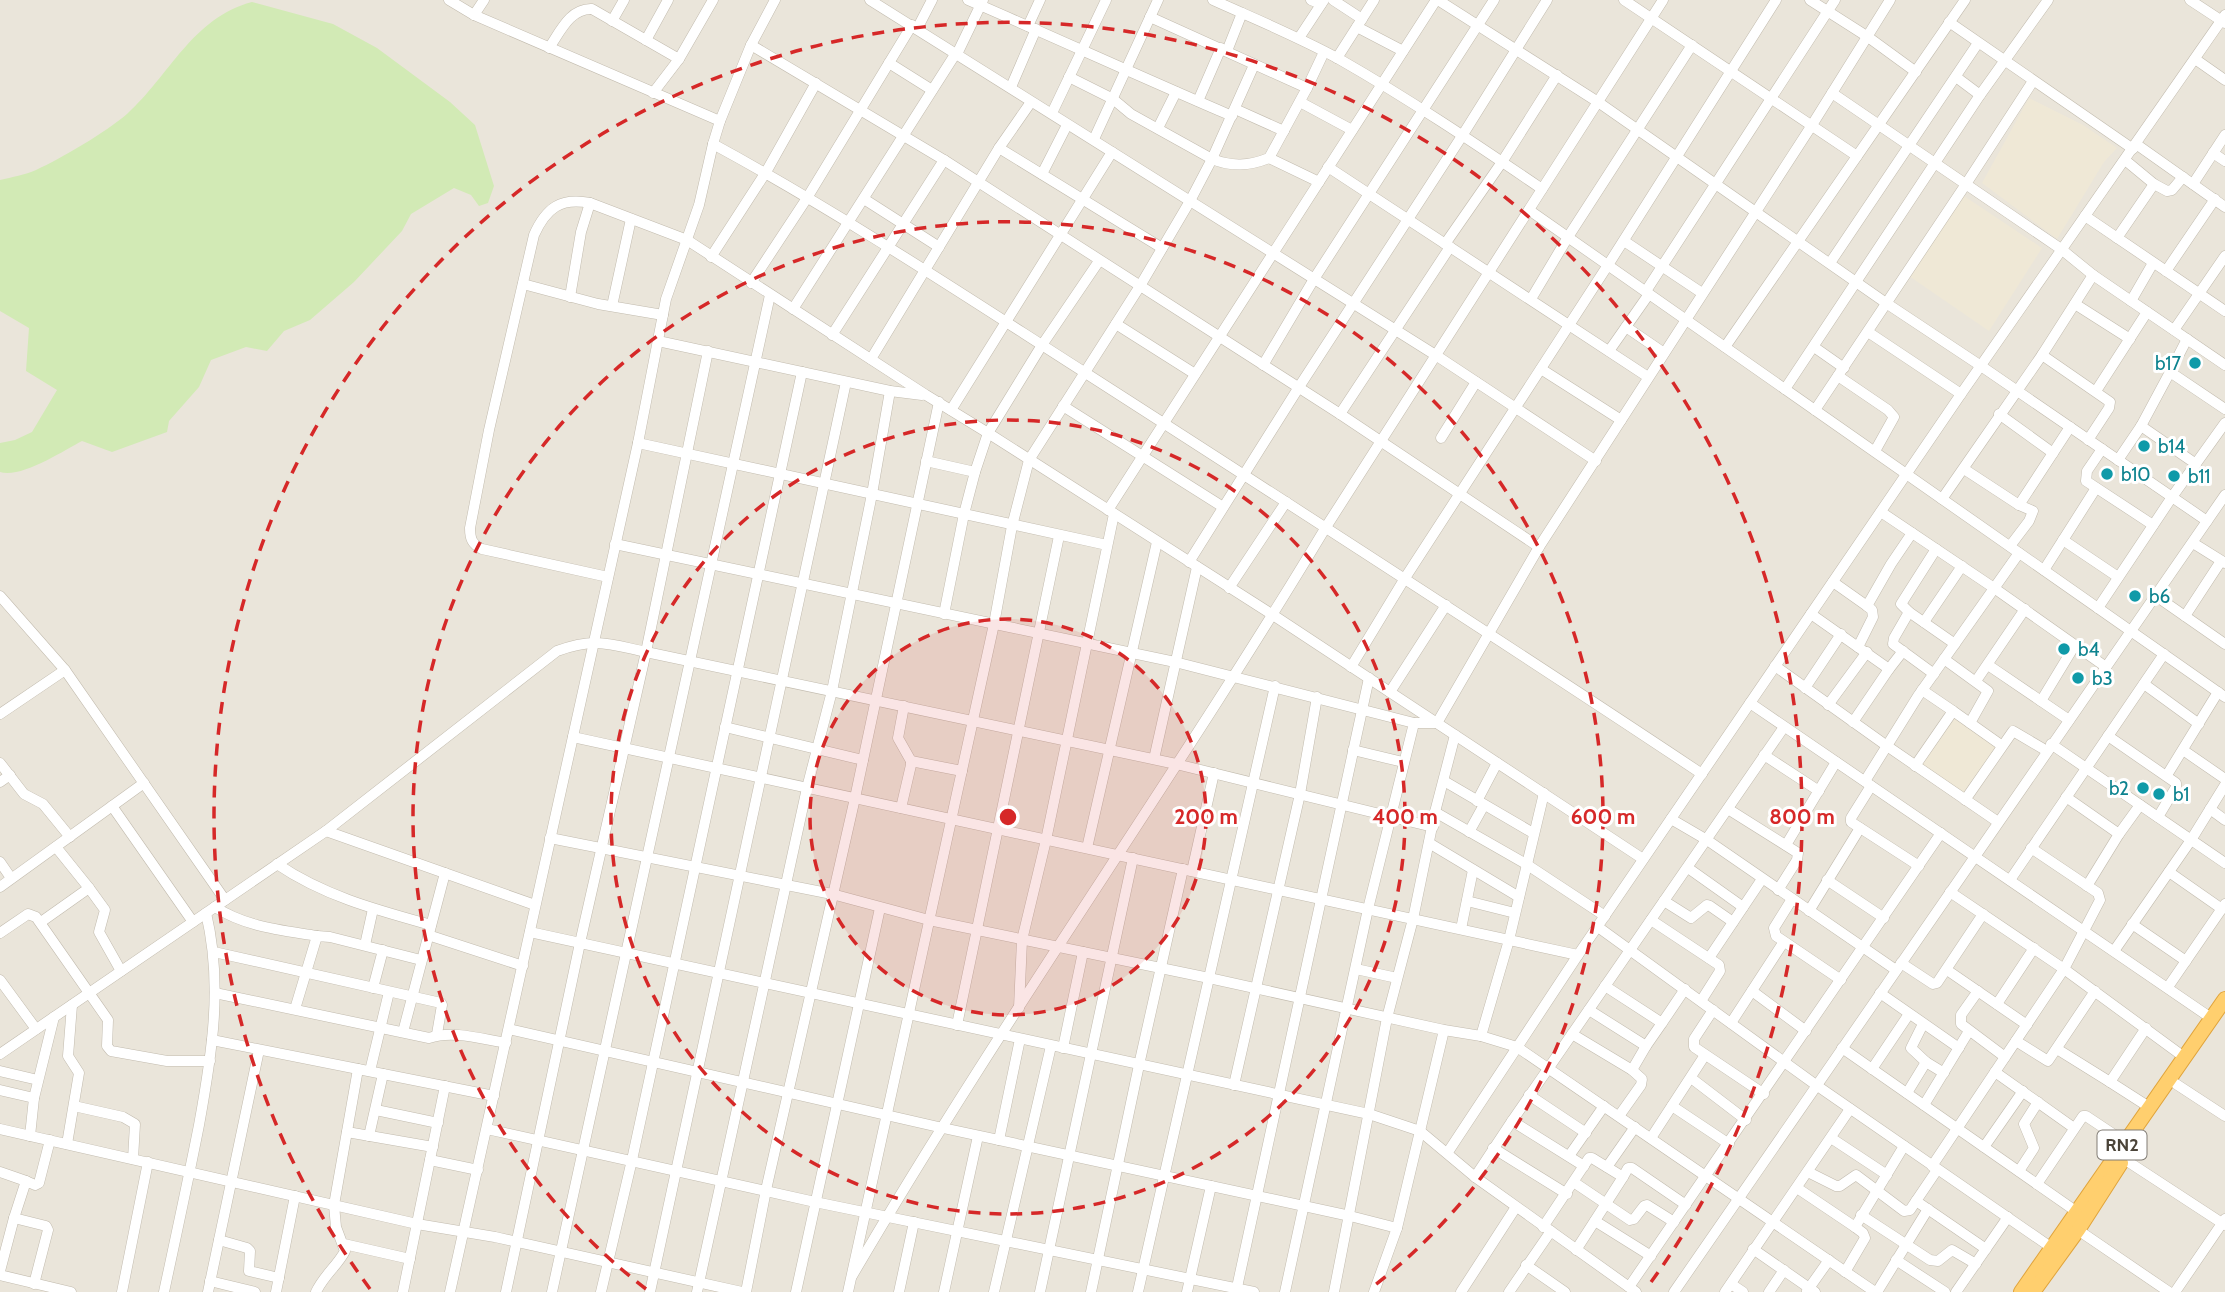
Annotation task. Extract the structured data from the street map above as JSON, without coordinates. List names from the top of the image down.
{
  "streets": {
    "highway": ["RN2"]
  },
  "places": [
    "b17",
    "b14",
    "b10",
    "b11",
    "b6",
    "b4",
    "b3",
    "b2",
    "b1"
  ],
  "rings": [
    "200 m",
    "400 m",
    "600 m",
    "800 m"
  ]
}
